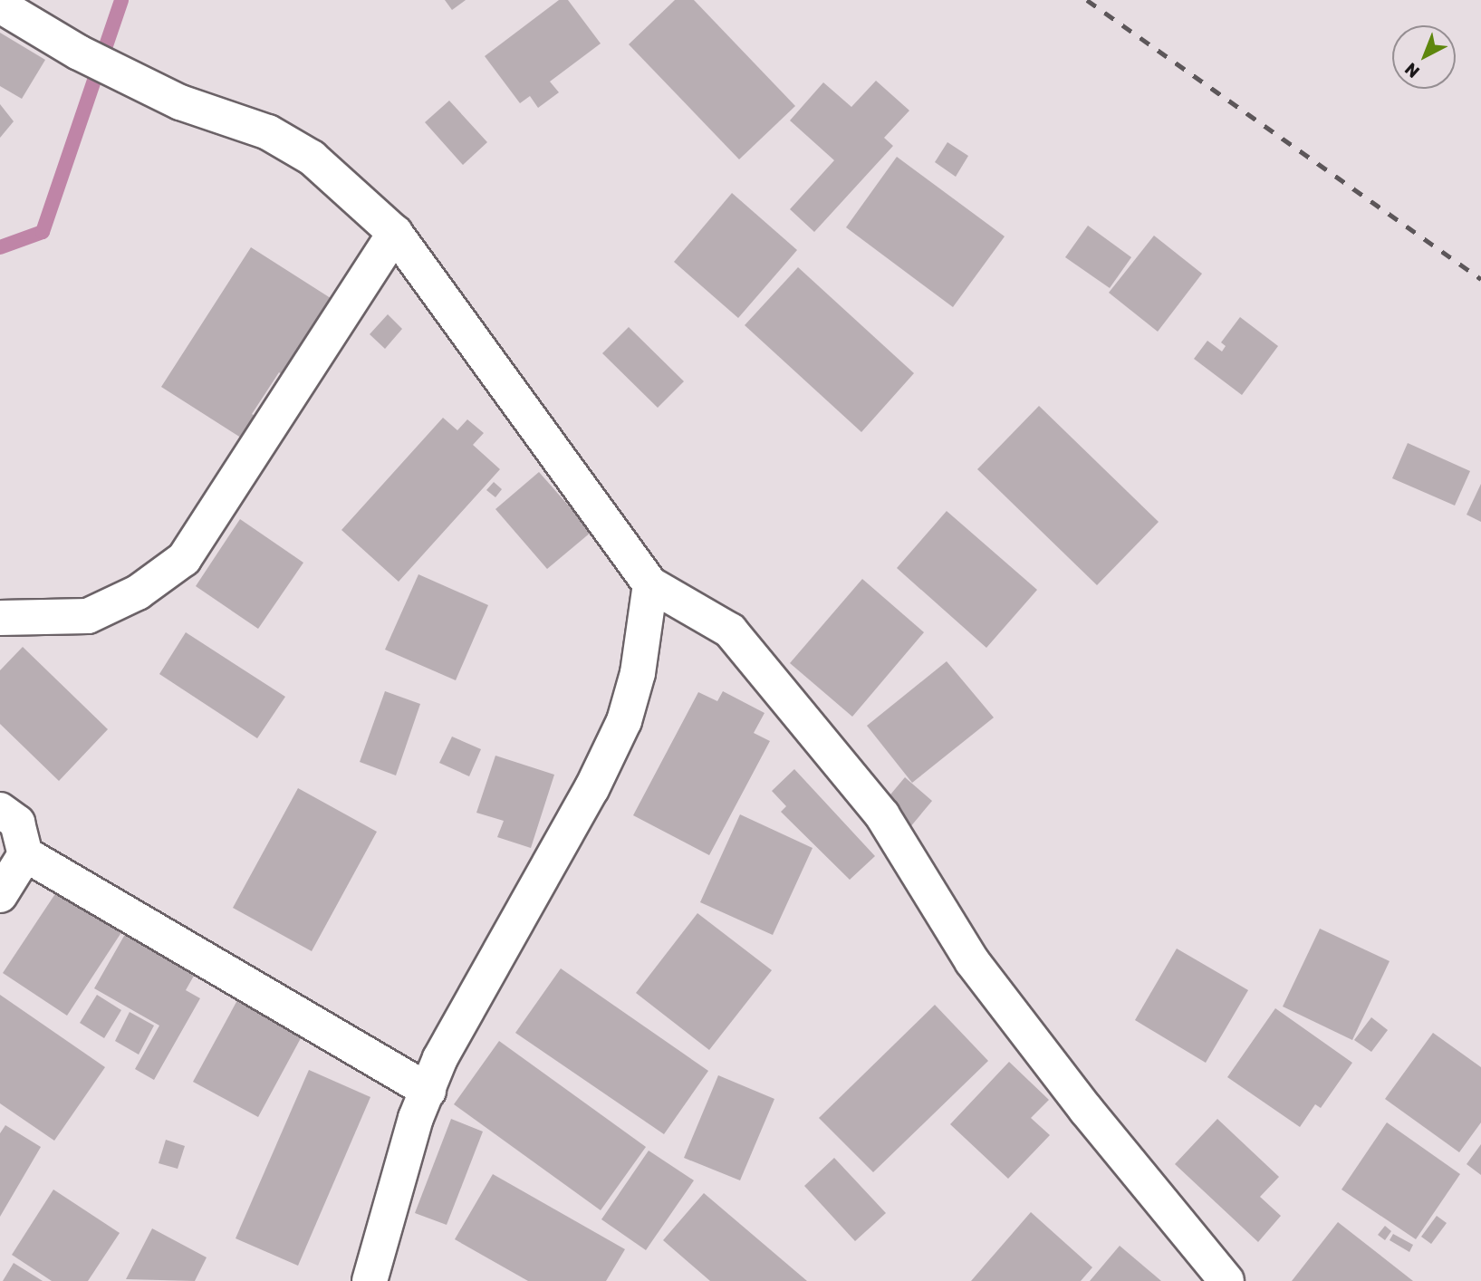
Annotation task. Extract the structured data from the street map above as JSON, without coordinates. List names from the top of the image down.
{
  "north": "bottom left"
}
